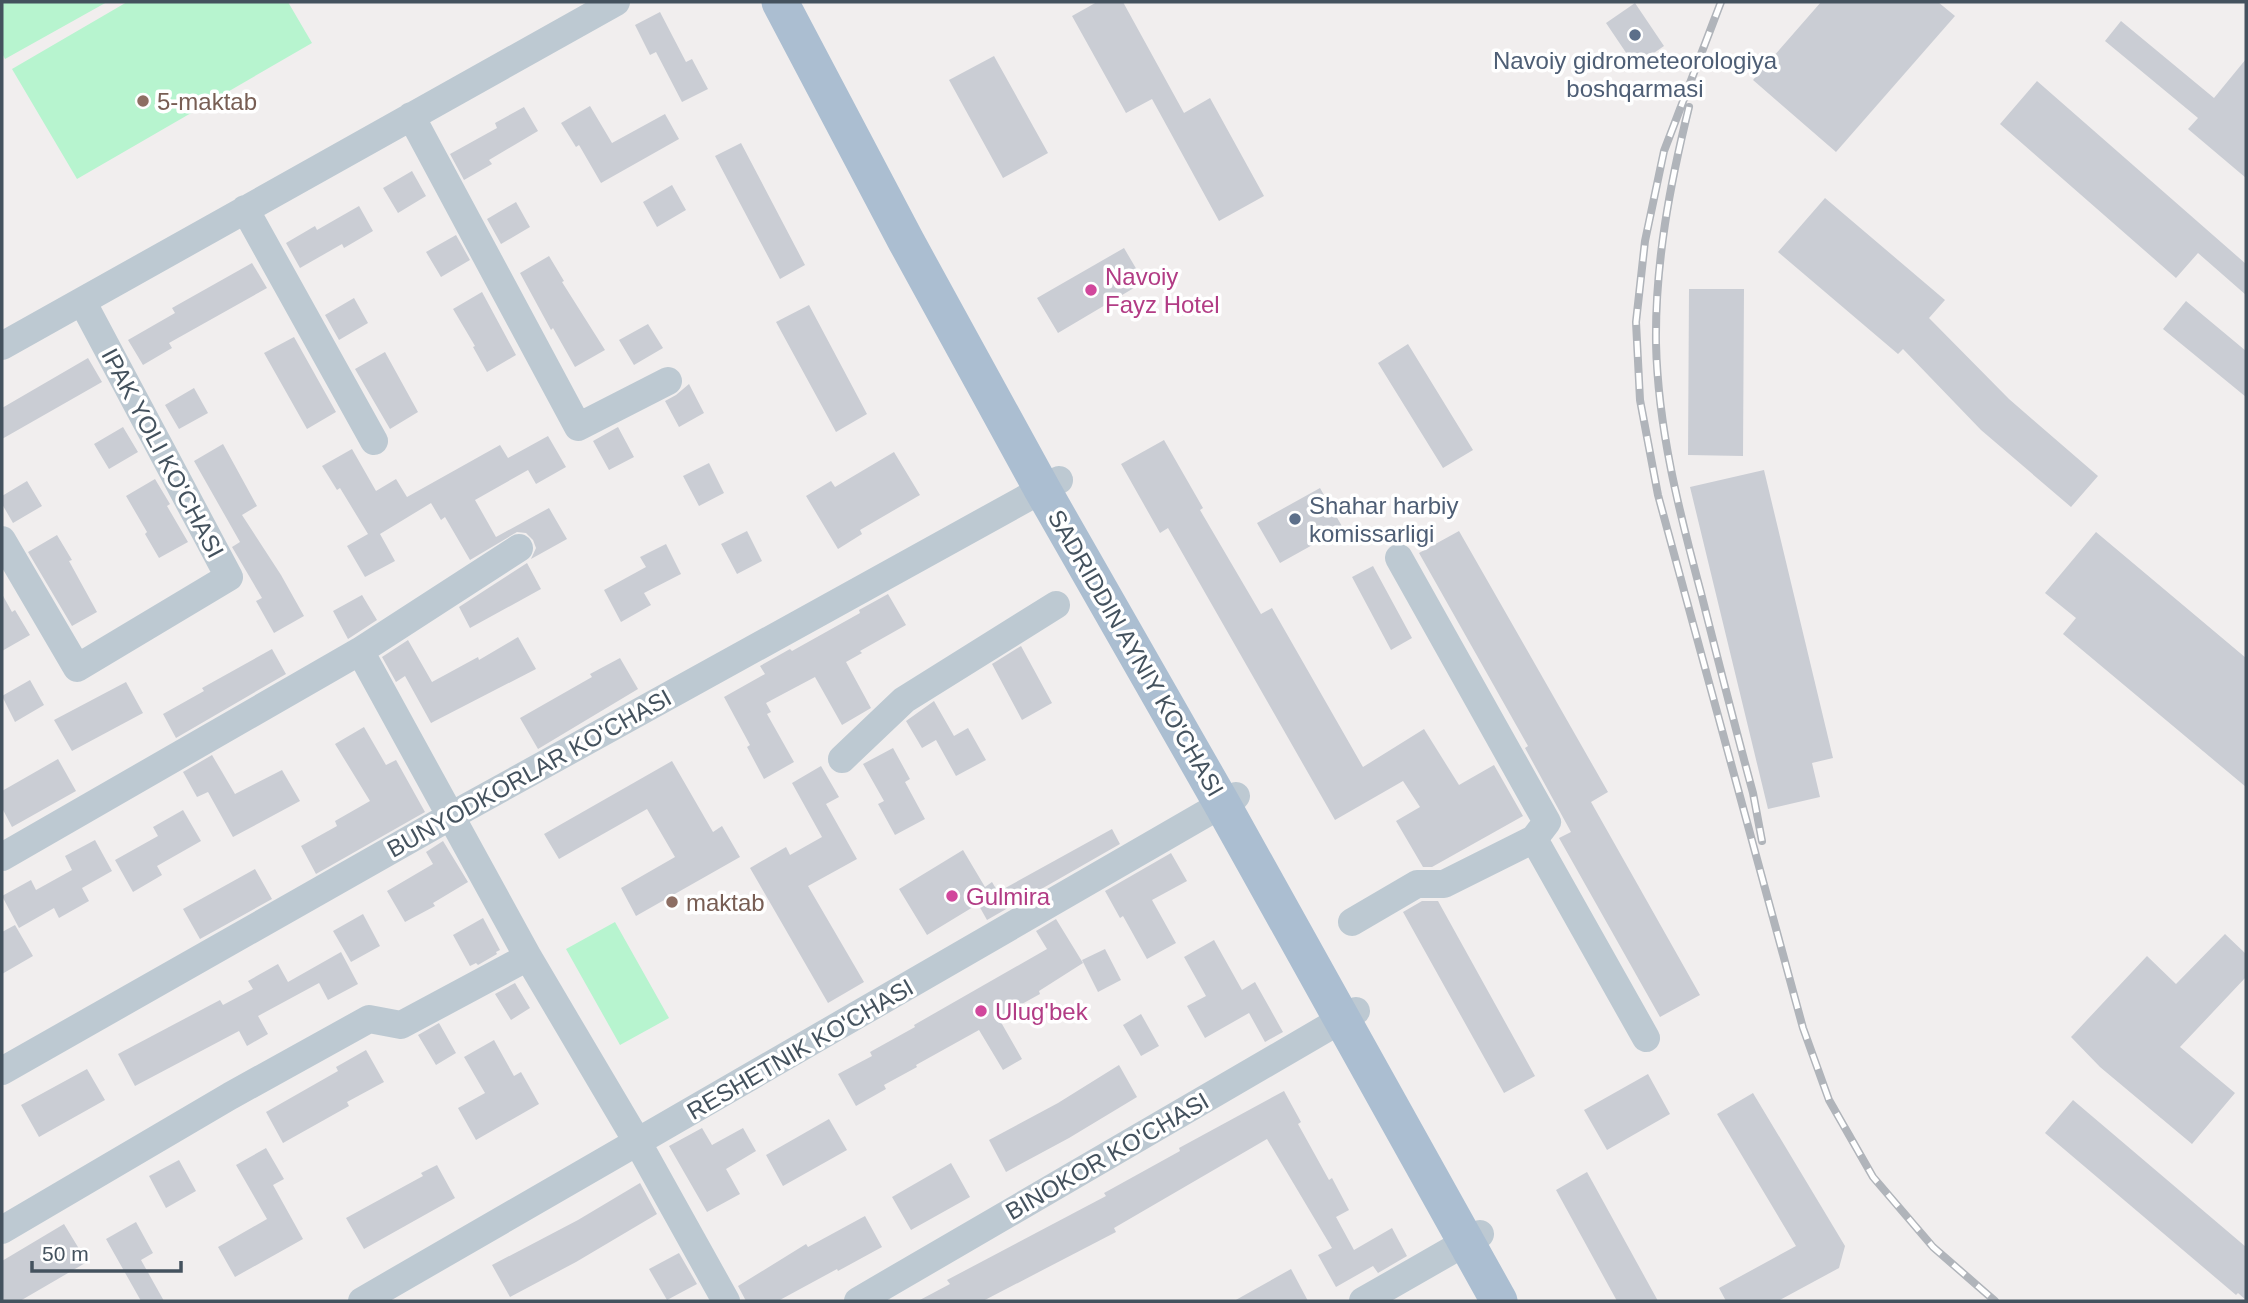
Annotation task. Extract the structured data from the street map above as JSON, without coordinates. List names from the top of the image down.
{
  "streets": {
    "main road": ["SADRIDDIN AYNIY KO'CHASI"],
    "street": [
      "IPAK YOLI KO'CHASI",
      "BUNYODKORLAR KO'CHASI",
      "RESHETNIK KO'CHASI",
      "BINOKOR KO'CHASI"
    ]
  },
  "crossings": [
    ["SADRIDDIN AYNIY KO'CHASI", "BUNYODKORLAR KO'CHASI"],
    ["SADRIDDIN AYNIY KO'CHASI", "RESHETNIK KO'CHASI"],
    ["SADRIDDIN AYNIY KO'CHASI", "BINOKOR KO'CHASI"]
  ],
  "places": [
    "Navoiy gidrometeorologiya boshqarmasi",
    "5-maktab",
    "Navoiy Fayz Hotel",
    "Shahar harbiy komissarligi",
    "Gulmira",
    "maktab",
    "Ulug'bek"
  ],
  "scale_bar": "50 m"
}
